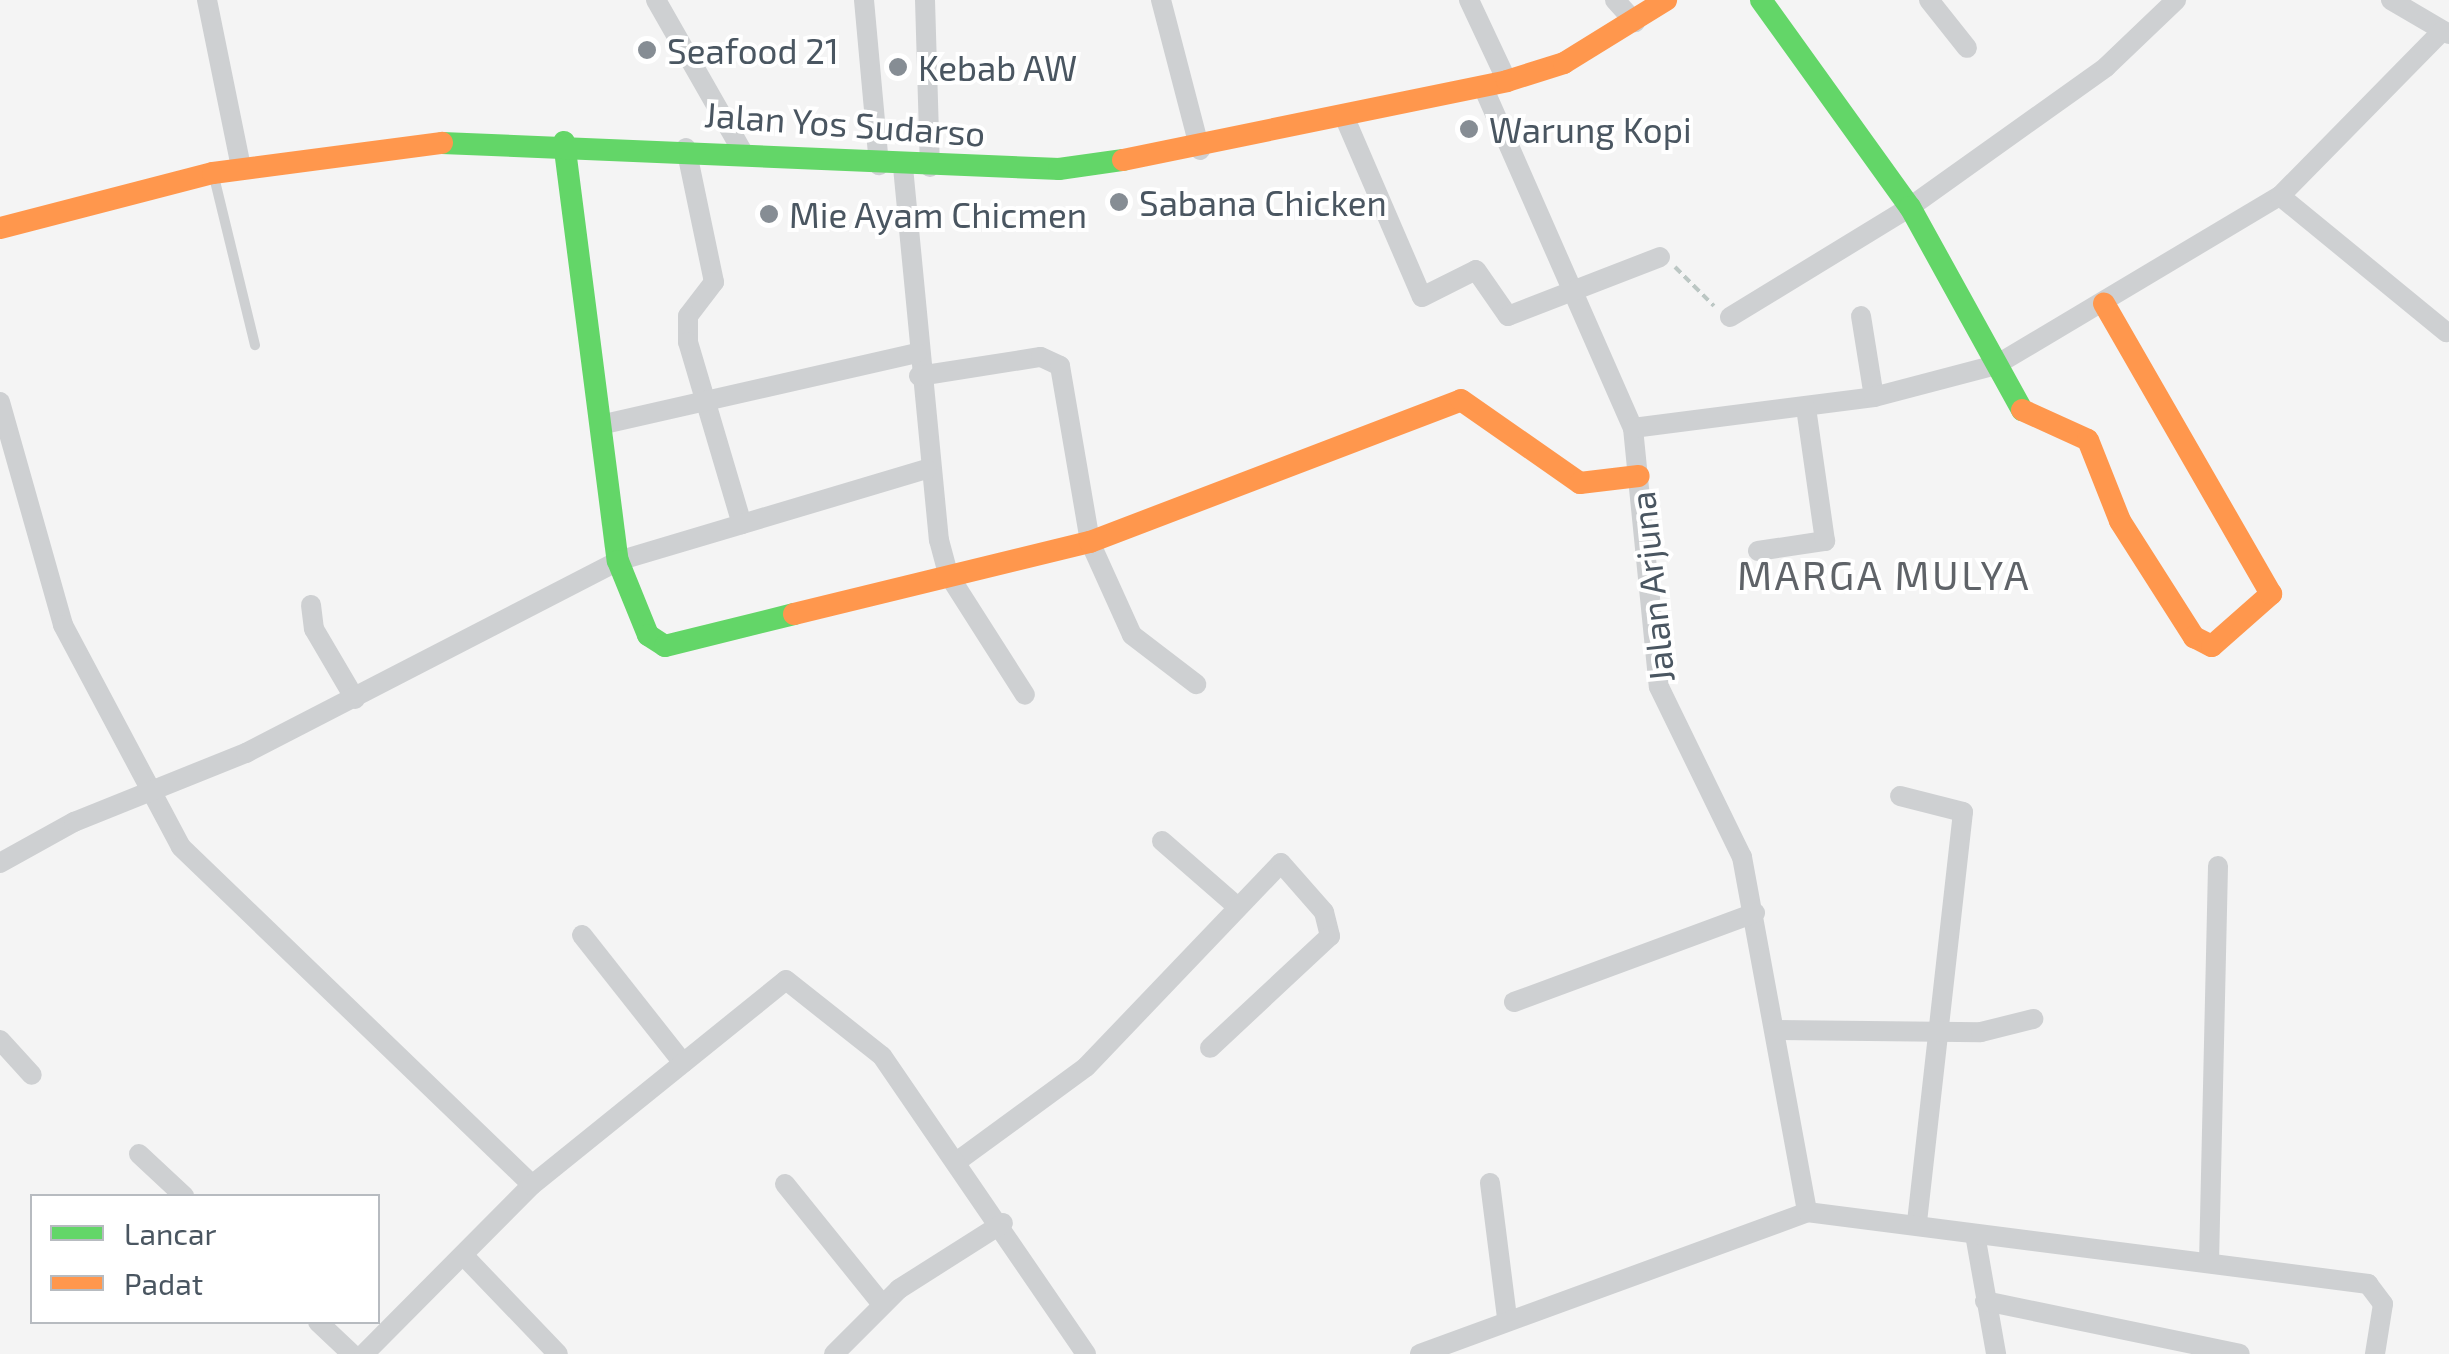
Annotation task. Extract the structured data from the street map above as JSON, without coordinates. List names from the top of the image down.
{
  "streets": {
    "main road": ["Jalan Yos Sudarso"],
    "street": ["Jalan Arjuna"]
  },
  "crossings": [
    ["Jalan Yos Sudarso", "Jalan Arjuna"]
  ],
  "districts": ["MARGA MULYA"],
  "places": [
    "Seafood 21",
    "Kebab AW",
    "Warung Kopi",
    "Sabana Chicken",
    "Mie Ayam Chicmen"
  ],
  "legend": ["Lancar", "Padat"]
}
